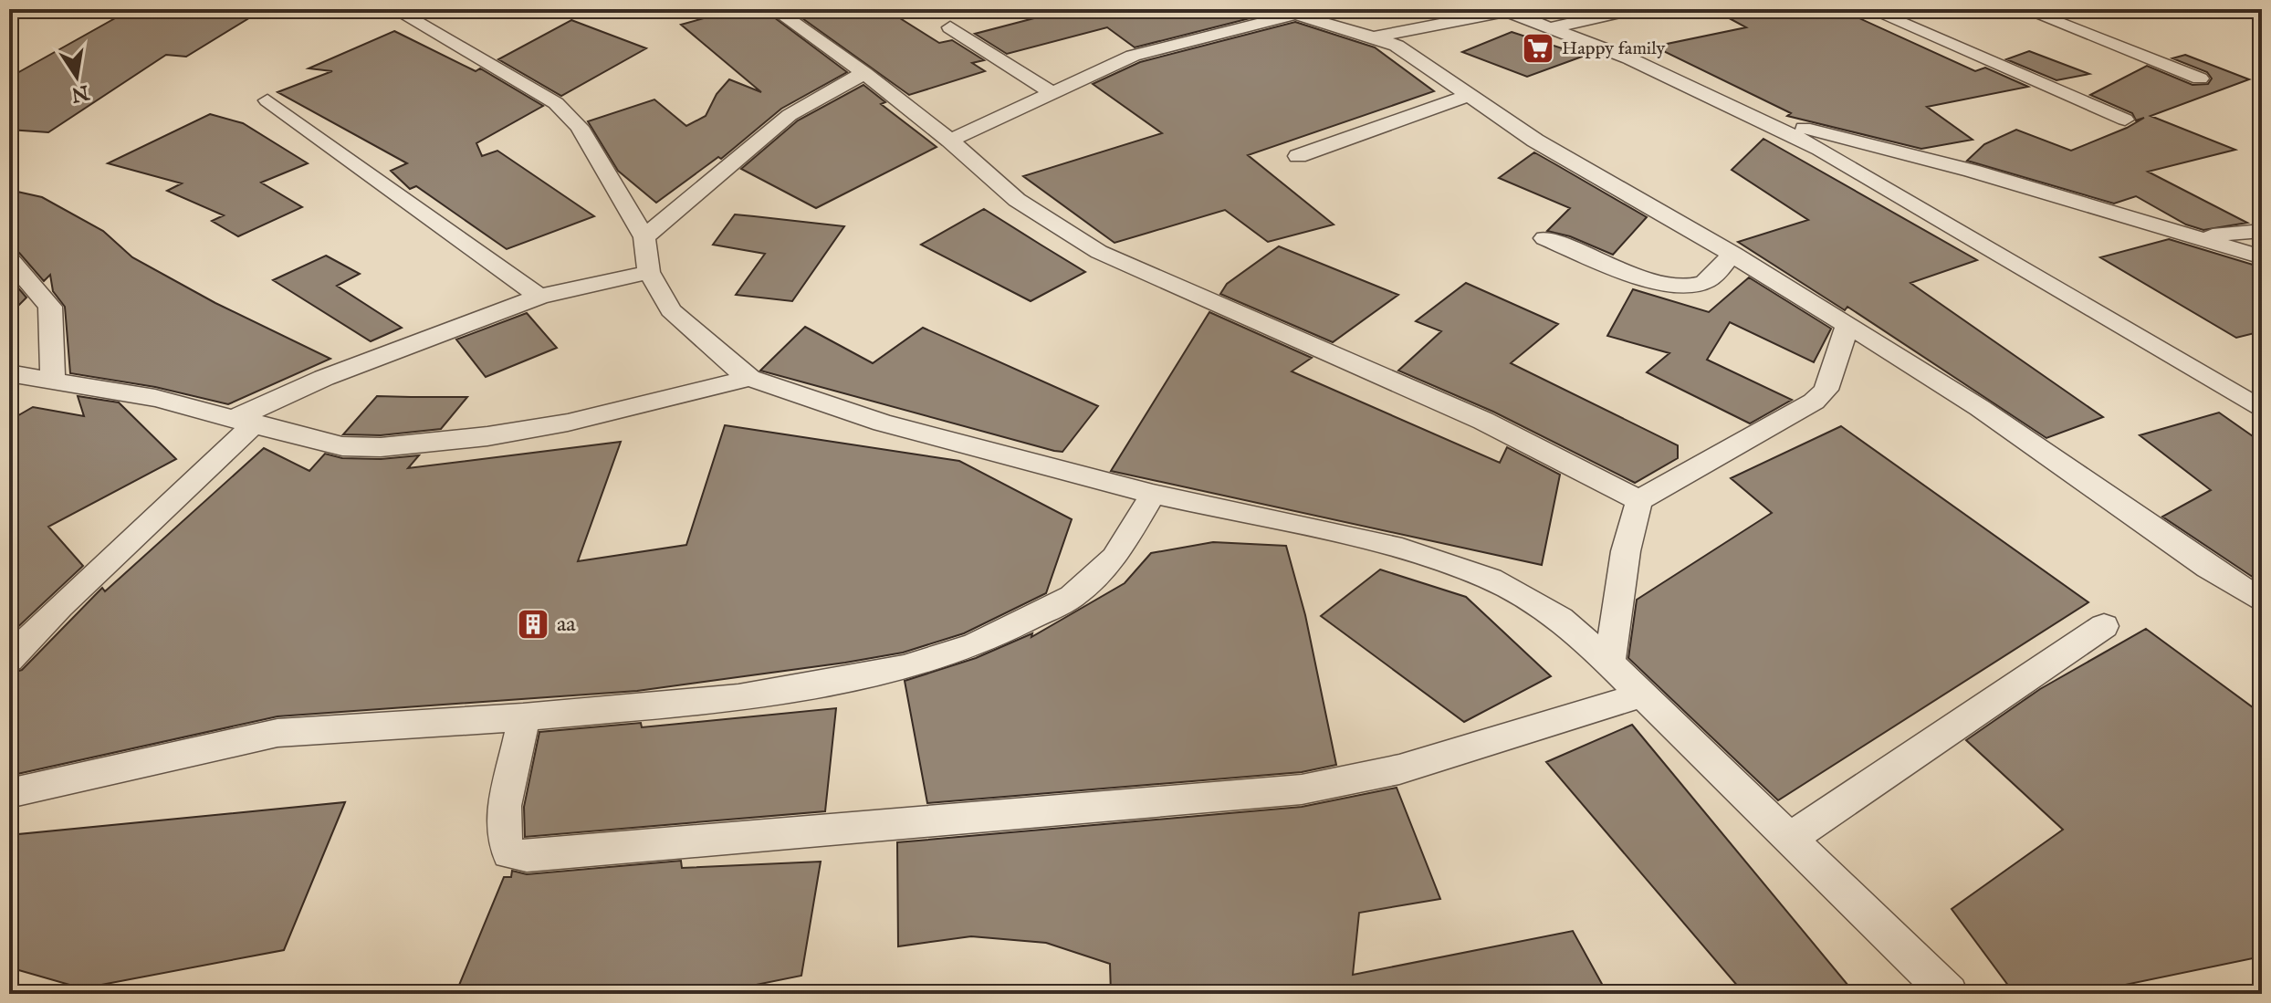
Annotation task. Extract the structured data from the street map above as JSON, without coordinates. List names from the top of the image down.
{
  "places": {
    "supermarket": ["Happy family"],
    "building": ["aa"]
  },
  "north": "bottom"
}
